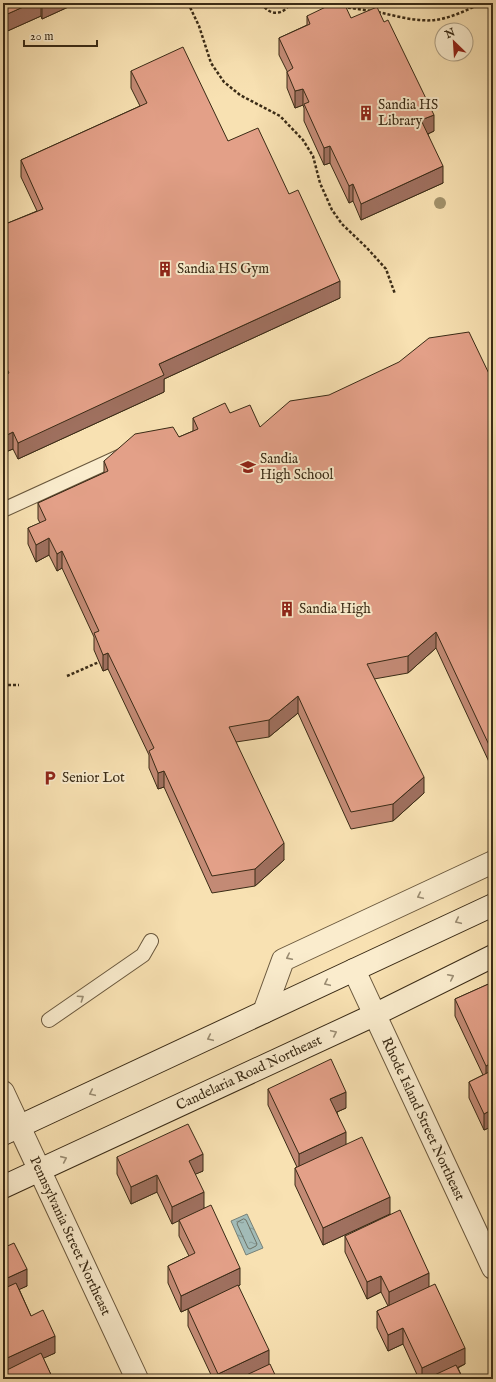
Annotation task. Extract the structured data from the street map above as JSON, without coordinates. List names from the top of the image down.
{
  "streets": {
    "main road": ["Candelaria Road Northeast", "Rhode Island Street Northeast", "Pennsylvania Street Northeast"]
  },
  "crossings": [
    ["Candelaria Road Northeast", "Rhode Island Street Northeast"],
    ["Candelaria Road Northeast", "Pennsylvania Street Northeast"]
  ],
  "places": {
    "building": ["Sandia HS Library", "Sandia HS Gym", "Sandia High"],
    "school or university": ["Sandia High School"],
    "parking": ["Senior Lot"]
  },
  "scale_bar": "20 m",
  "north": "top left"
}
